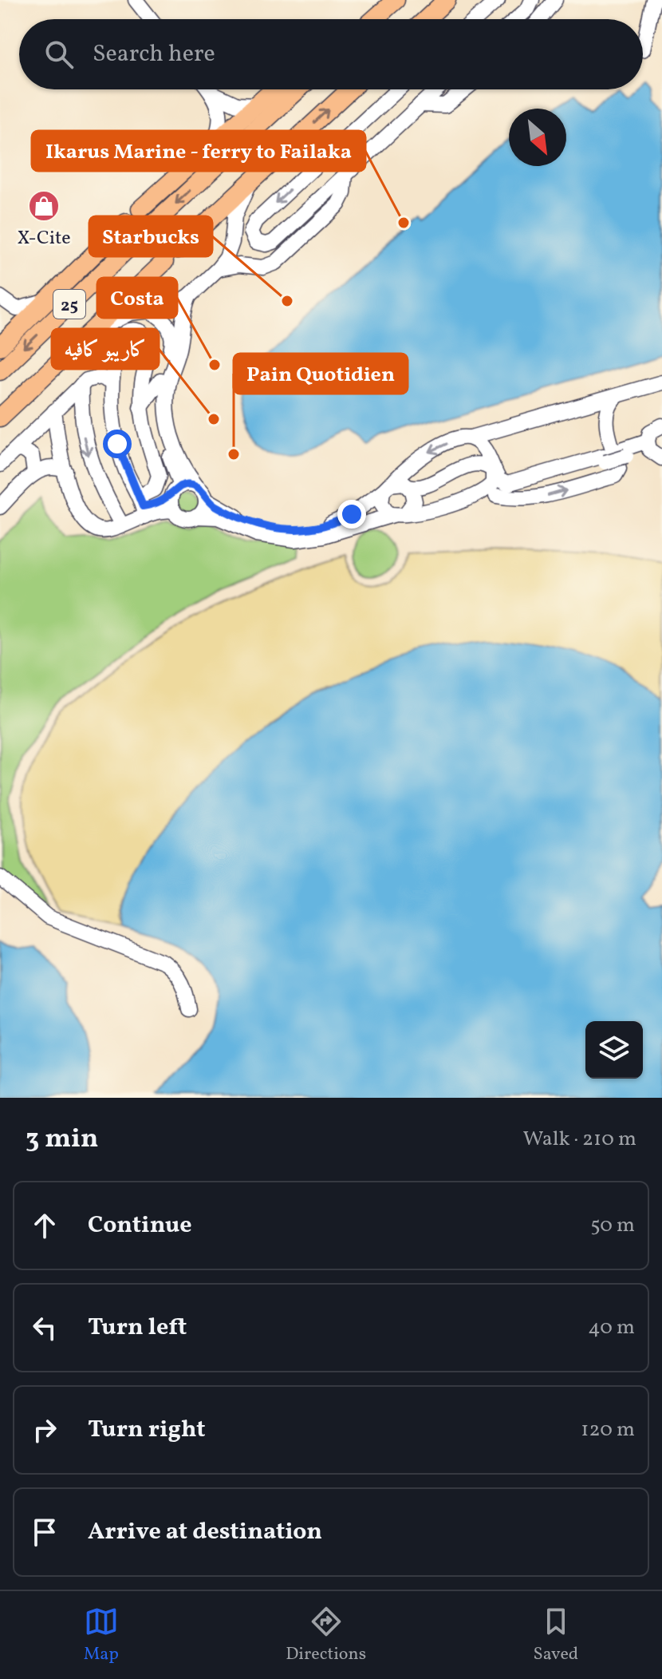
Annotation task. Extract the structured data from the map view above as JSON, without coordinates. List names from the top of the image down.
{
  "streets": {
    "main road": ["25"]
  },
  "places": {
    "shop": ["X-Cite"],
    "other": [
      "Ikarus Marine - ferry to Failaka",
      "Starbucks",
      "Costa",
      "كاريبو كافيه",
      "Pain Quotidien"
    ]
  },
  "north": "bottom right",
  "page": {
    "search": "Search here",
    "heading": ["3 min", "Walk · 210 m"],
    "list": [
      ["Continue", "50 m"],
      ["Turn left", "40 m"],
      ["Turn right", "120 m"],
      "Arrive at destination"
    ],
    "nav": ["Map", "Directions", "Saved"]
  }
}
